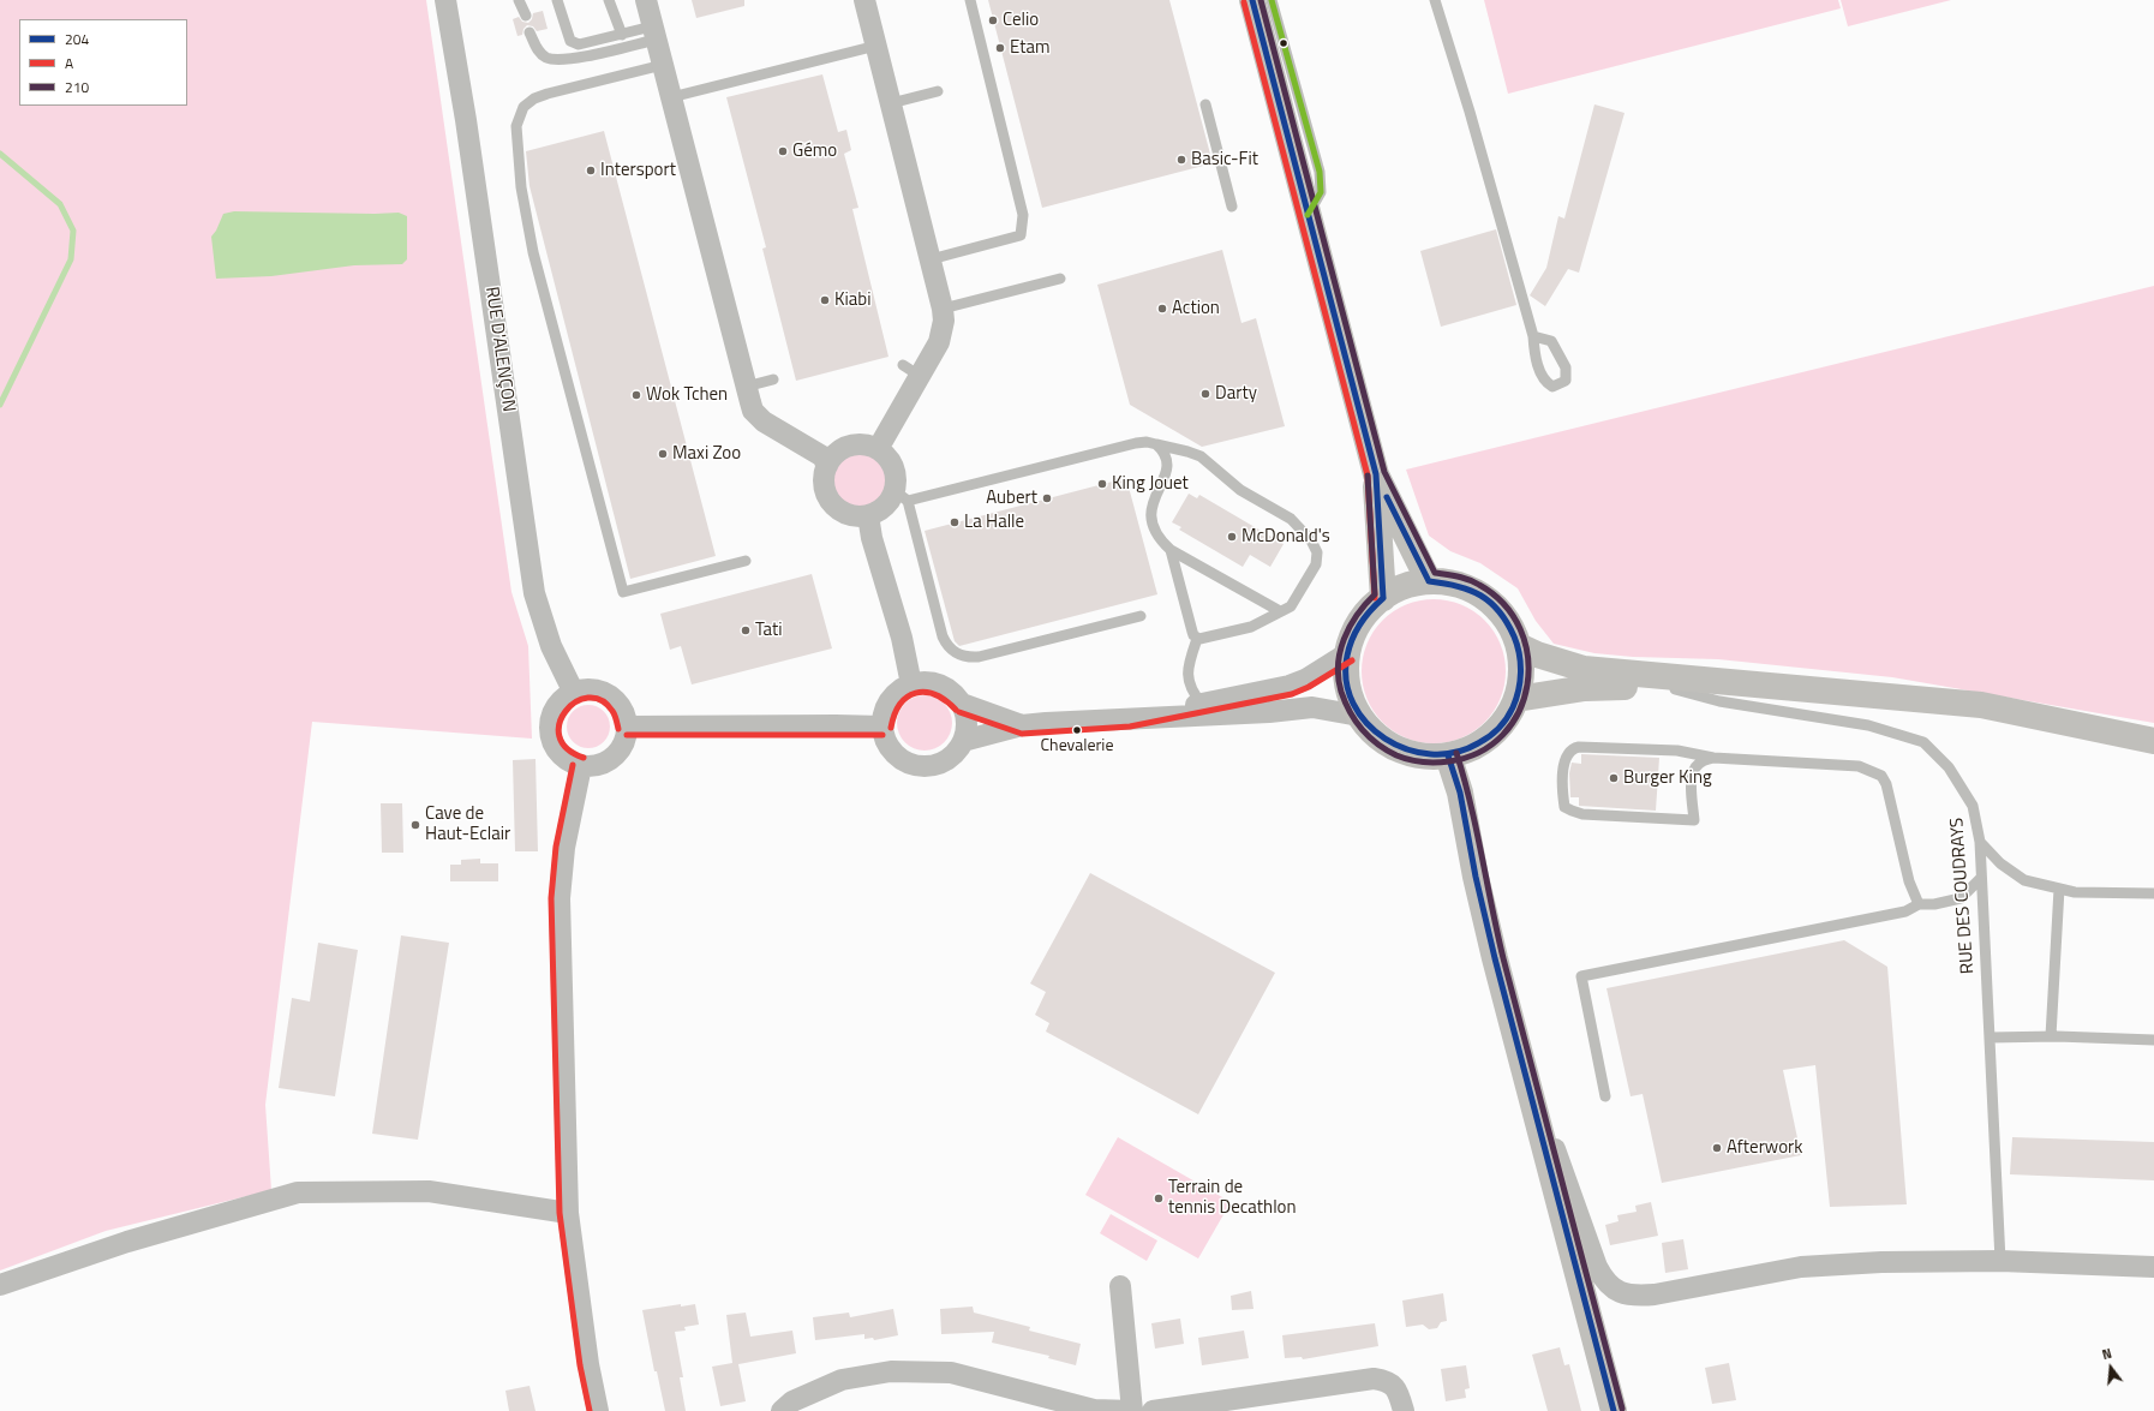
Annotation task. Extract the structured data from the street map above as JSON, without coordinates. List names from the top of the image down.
{
  "streets": {
    "street": ["RUE D'ALENÇON"],
    "lane": ["RUE DES COUDRAYS"]
  },
  "places": [
    "Celio",
    "Etam",
    "Gémo",
    "Basic-Fit",
    "Intersport",
    "Kiabi",
    "Action",
    "Darty",
    "Wok Tchen",
    "Maxi Zoo",
    "King Jouet",
    "Aubert",
    "La Halle",
    "McDonald's",
    "Tati",
    "Chevalerie",
    "Burger King",
    "Cave de Haut-Eclair",
    "Afterwork",
    "Terrain de tennis Decathlon"
  ],
  "lines": ["transit line 204", "transit line 210", "transit line A"],
  "legend": ["204", "A", "210"],
  "north": "top"
}
